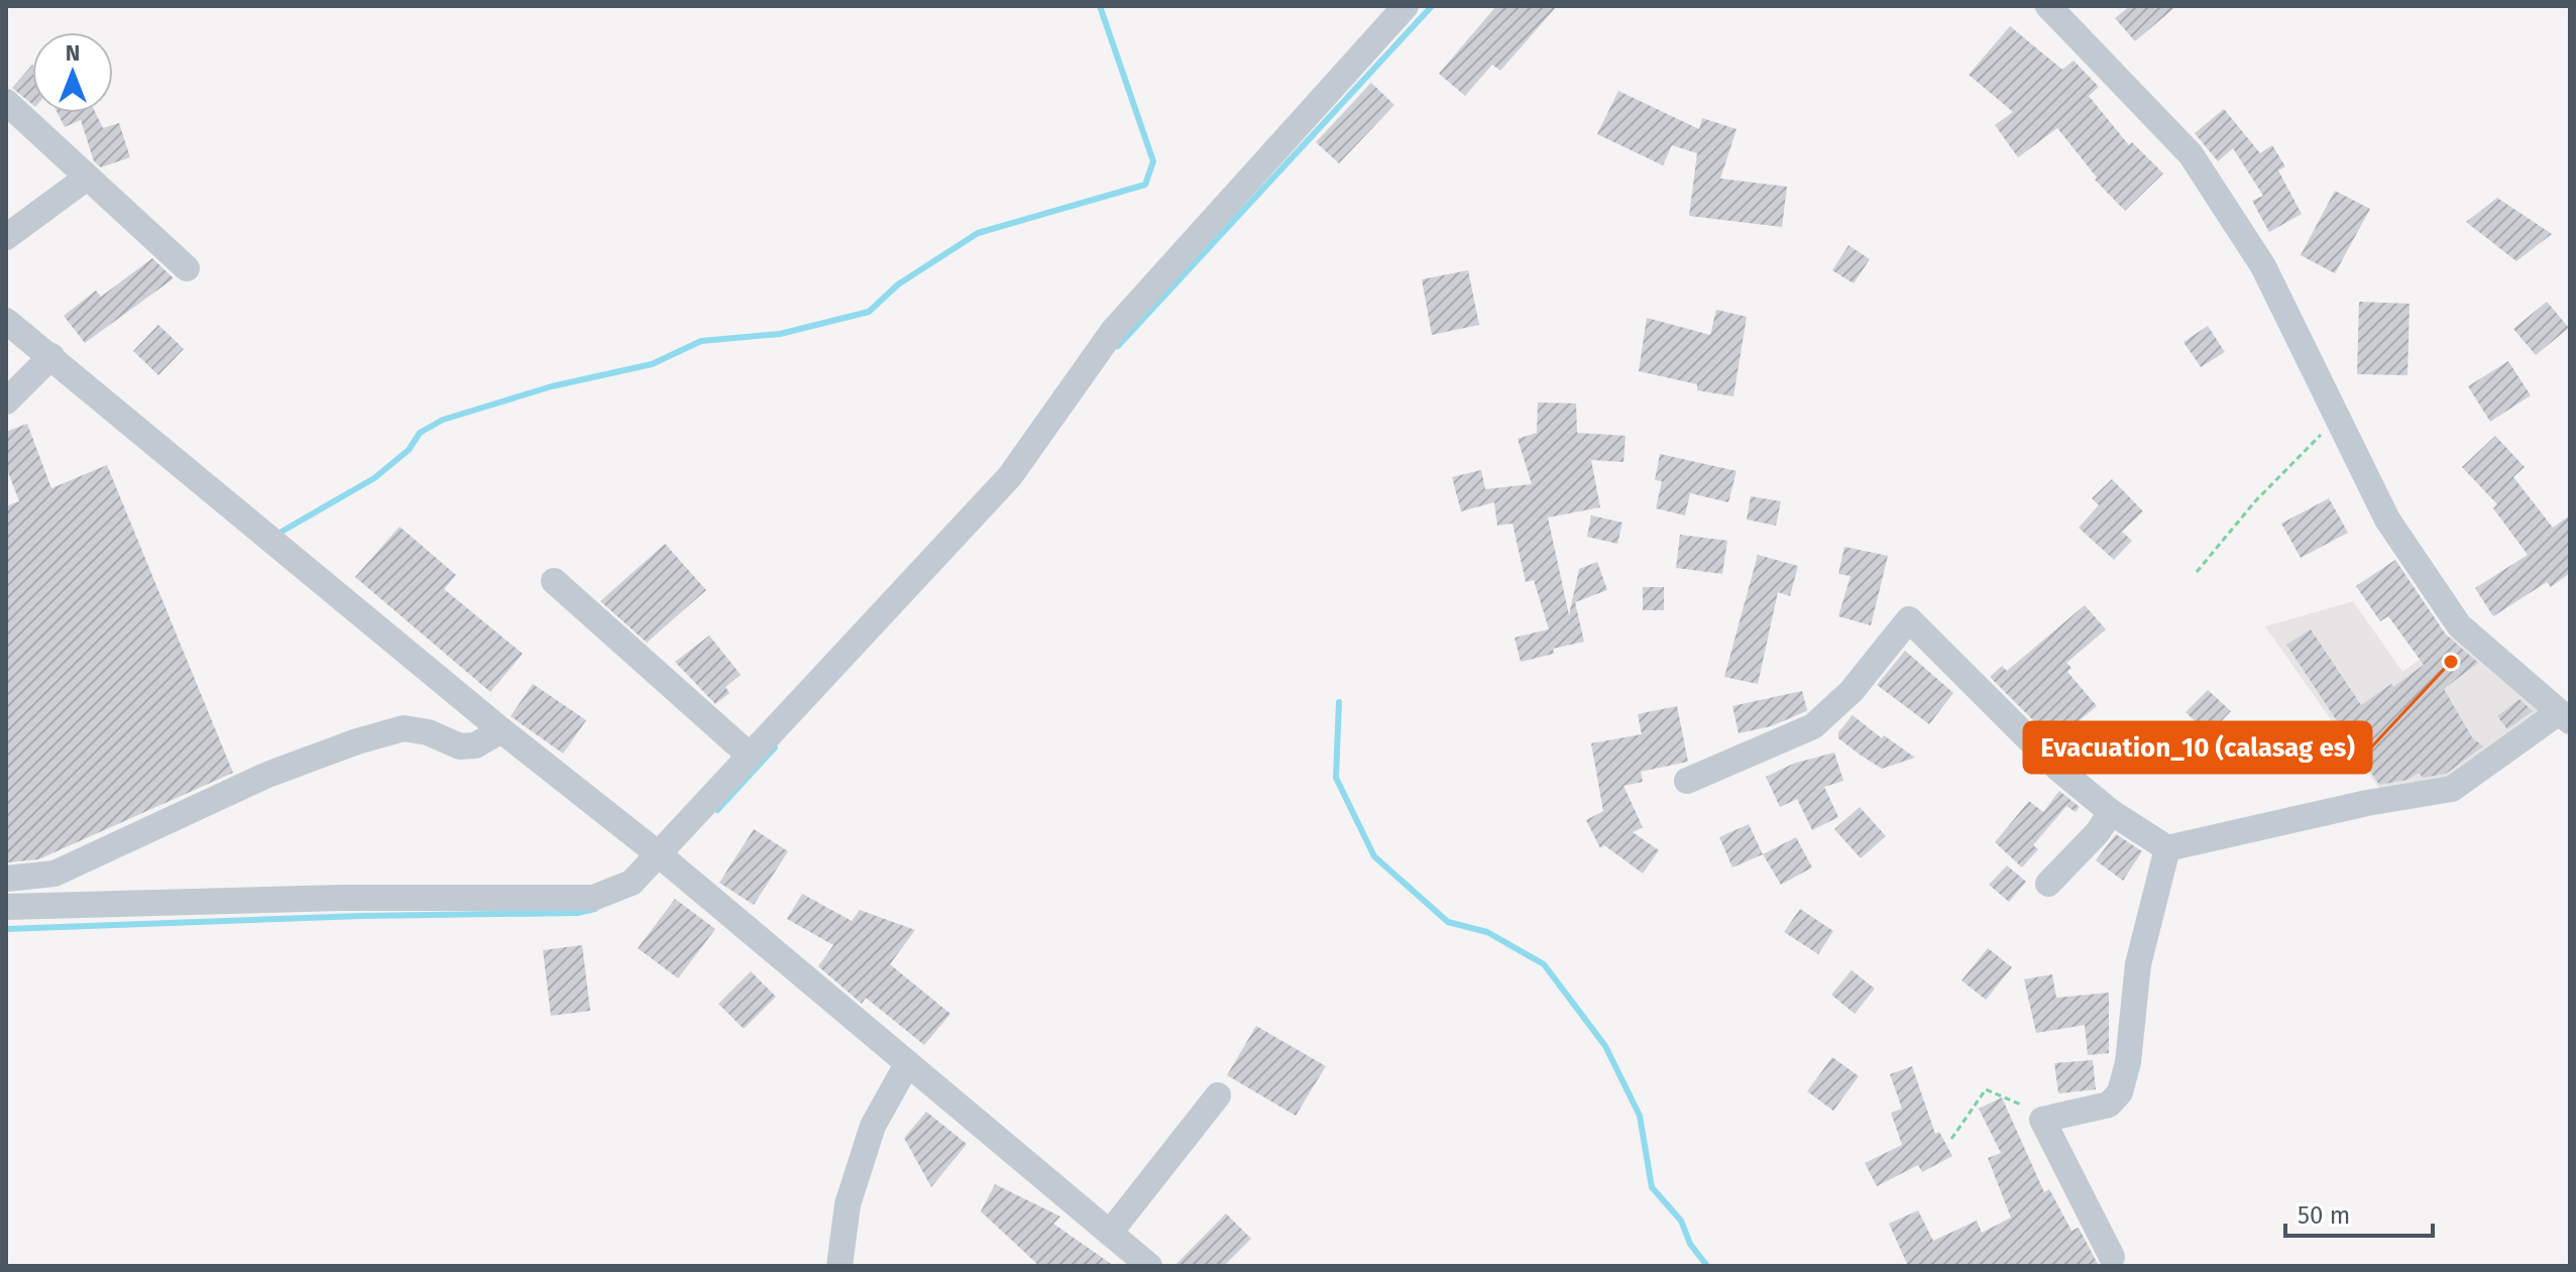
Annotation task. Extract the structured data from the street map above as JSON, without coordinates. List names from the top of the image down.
{
  "places": ["Evacuation_10 (calasag es)"],
  "scale_bar": "50 m",
  "north": "top"
}
